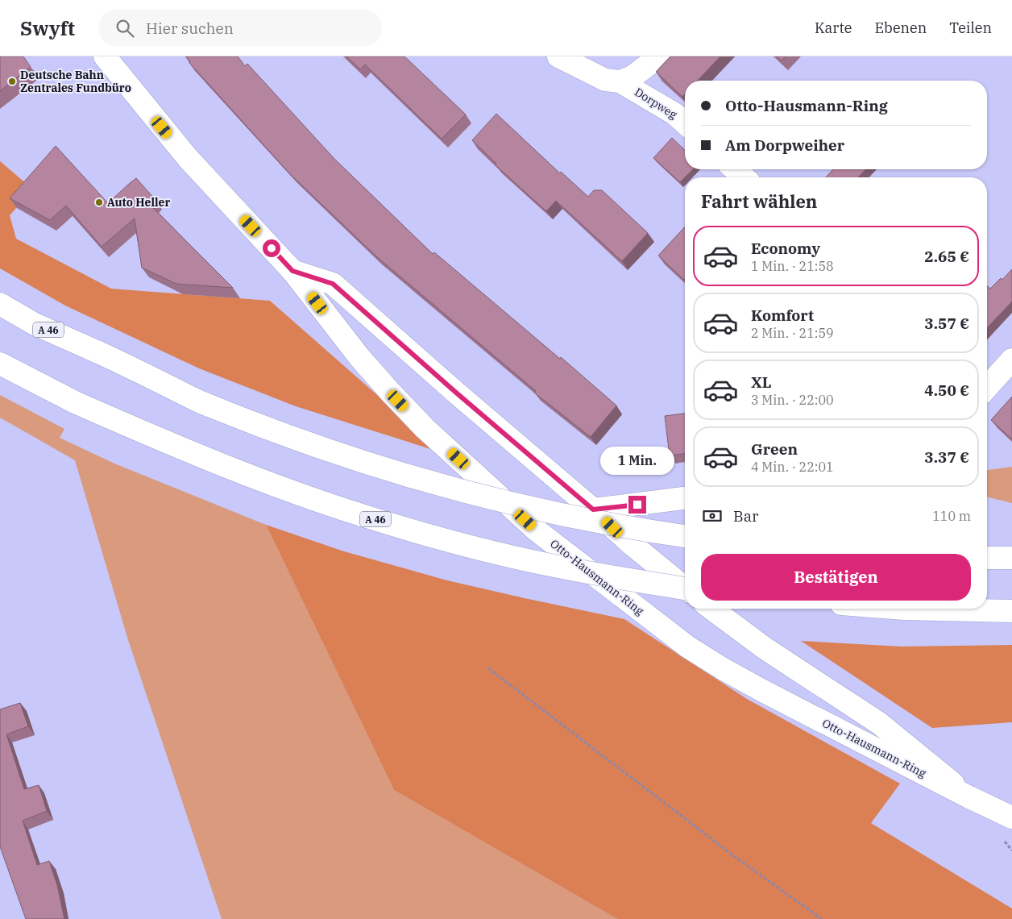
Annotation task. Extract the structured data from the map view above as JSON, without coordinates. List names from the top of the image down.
{
  "streets": {
    "main road": ["Dorpweg", "A 46", "Otto-Hausmann-Ring"]
  },
  "places": ["Deutsche Bahn Zentrales Fundbüro", "Auto Heller"],
  "page": {
    "header": "Swyft",
    "search": "Hier suchen",
    "nav": ["Karte", "Ebenen", "Teilen"],
    "banner": ["Otto-Hausmann-Ring", "Am Dorpweiher"],
    "heading": "Fahrt wählen",
    "list": [
      {
        "name": "Economy",
        "note": "1 Min. · 21:58",
        "value": "2.65 €"
      },
      {
        "name": "Komfort",
        "note": "2 Min. · 21:59",
        "value": "3.57 €"
      },
      {
        "name": "XL",
        "note": "3 Min. · 22:00",
        "value": "4.50 €"
      },
      {
        "name": "Green",
        "note": "4 Min. · 22:01",
        "value": "3.37 €"
      }
    ],
    "bubble": "1 Min.",
    "pay": ["Bar", "110 m"],
    "buttons": "Bestätigen"
  }
}
